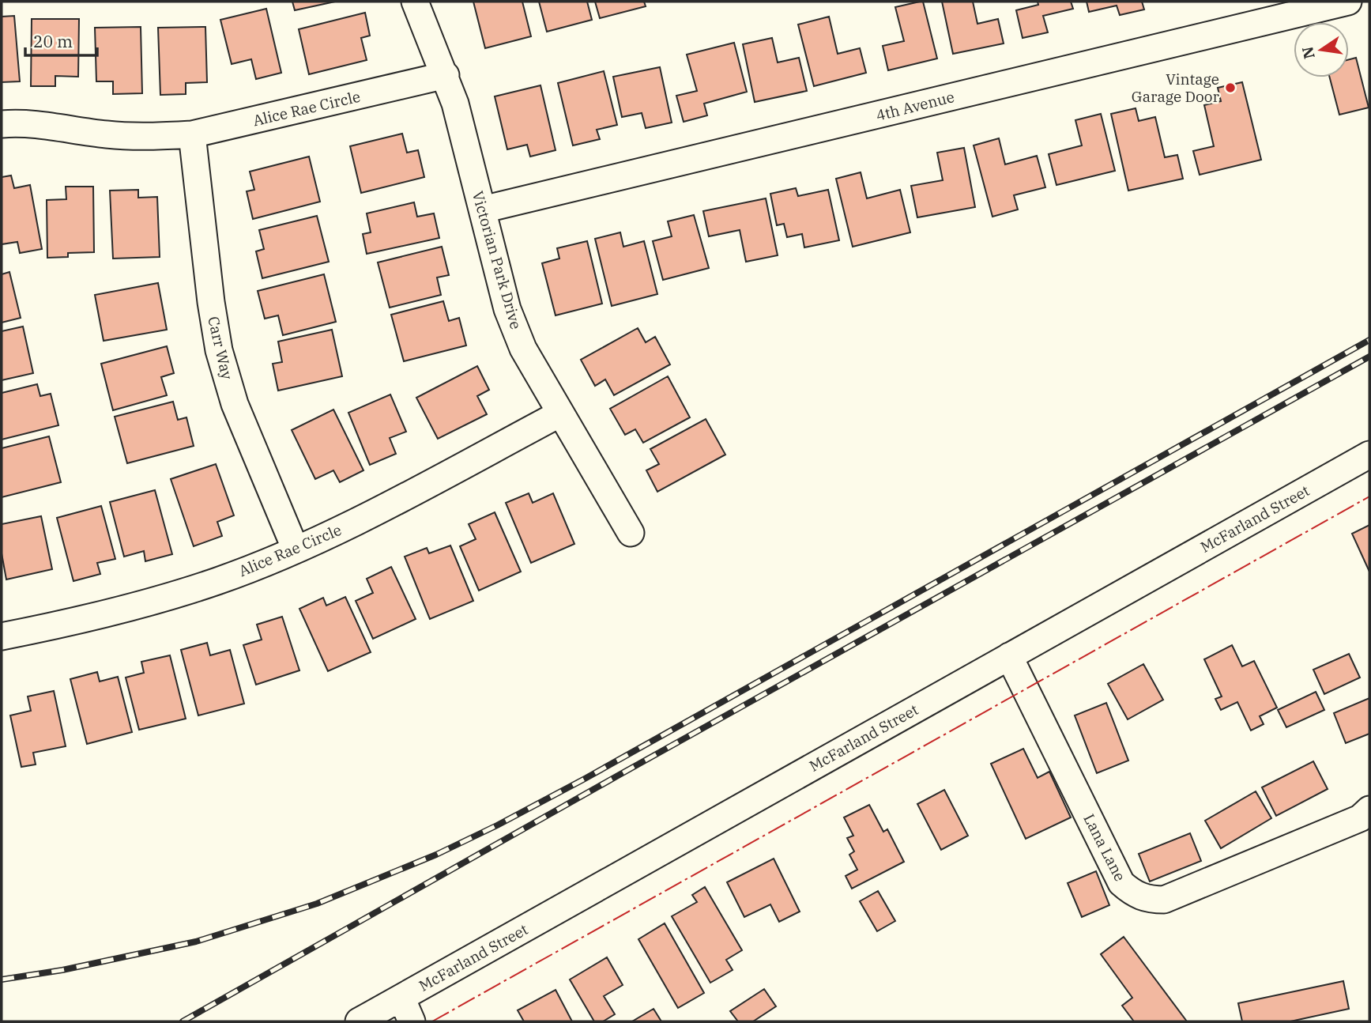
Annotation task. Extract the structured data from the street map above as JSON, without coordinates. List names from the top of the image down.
{
  "streets": {
    "street": [
      "4th Avenue",
      "Alice Rae Circle",
      "Victorian Park Drive",
      "Carr Way",
      "McFarland Street",
      "Lana Lane"
    ]
  },
  "crossings": [
    ["4th Avenue", "Victorian Park Drive"],
    ["Alice Rae Circle", "Victorian Park Drive"],
    ["Alice Rae Circle", "Carr Way"],
    ["McFarland Street", "Lana Lane"]
  ],
  "places": ["Vintage Garage Door"],
  "scale_bar": "20 m",
  "north": "left"
}
